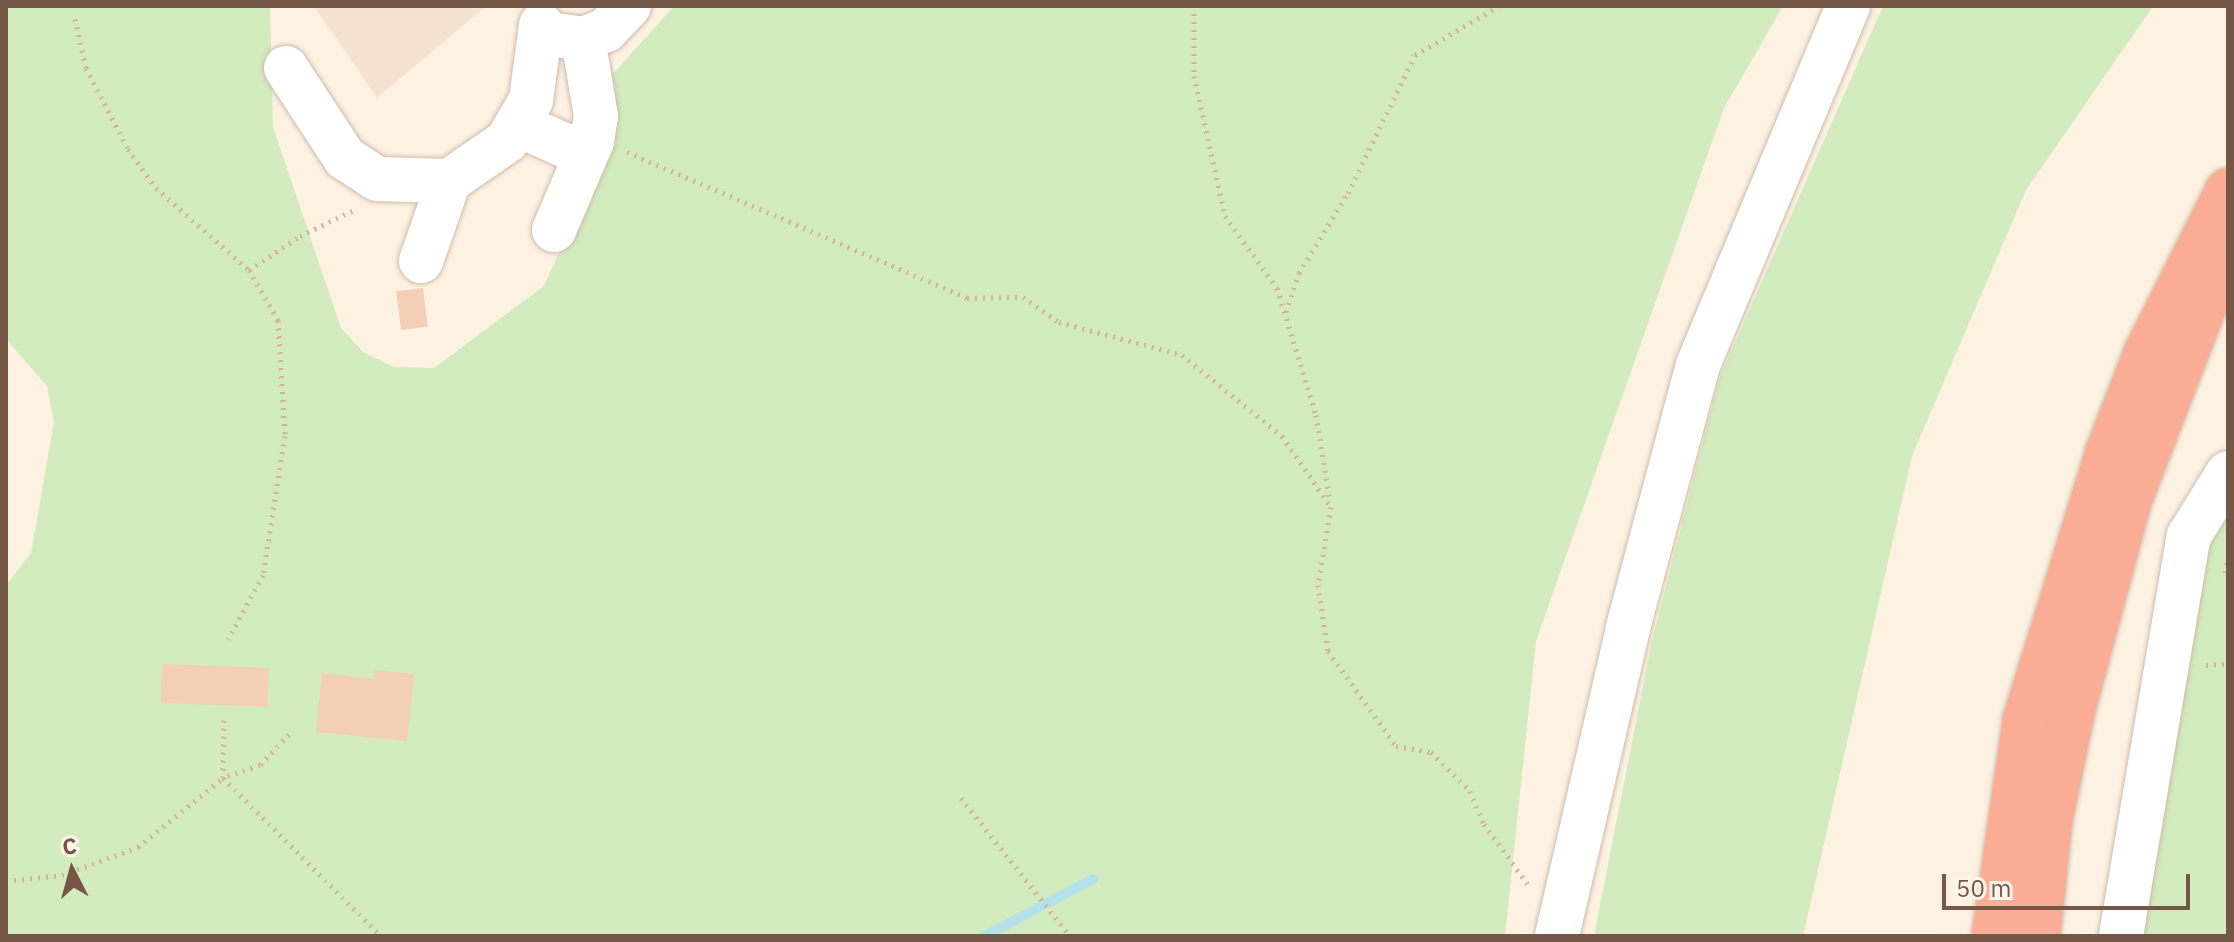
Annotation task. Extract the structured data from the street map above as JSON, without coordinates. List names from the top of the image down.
{
  "scale_bar": "50 m",
  "north": "top"
}
